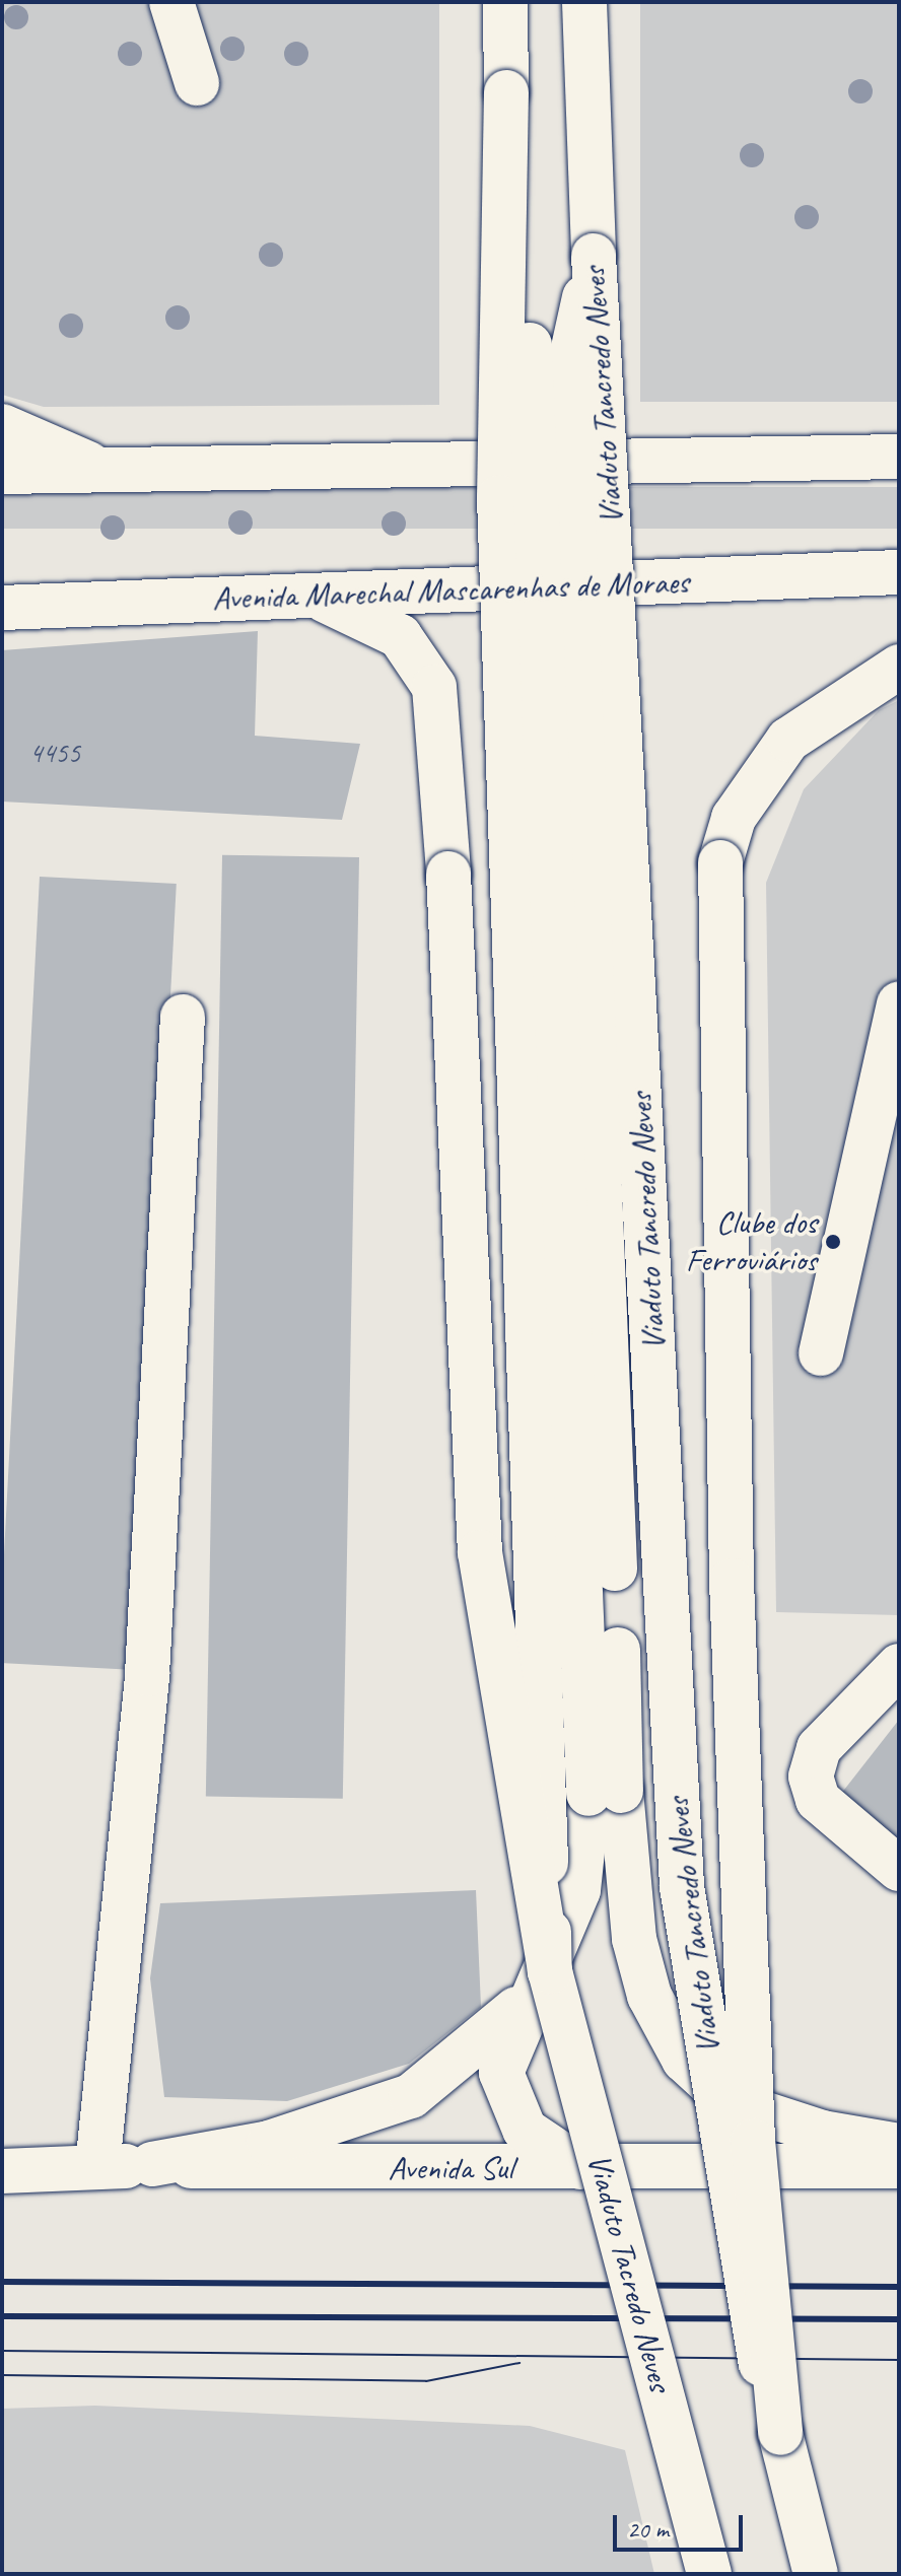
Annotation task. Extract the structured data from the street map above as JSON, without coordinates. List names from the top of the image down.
{
  "streets": {
    "main road": [
      "Viaduto Tancredo Neves",
      "Avenida Marechal Mascarenhas de Moraes",
      "Avenida Sul",
      "Viaduto Tacredo Neves"
    ]
  },
  "places": ["Clube dos Ferroviários"],
  "house_numbers": ["4455"],
  "scale_bar": "20 m"
}
